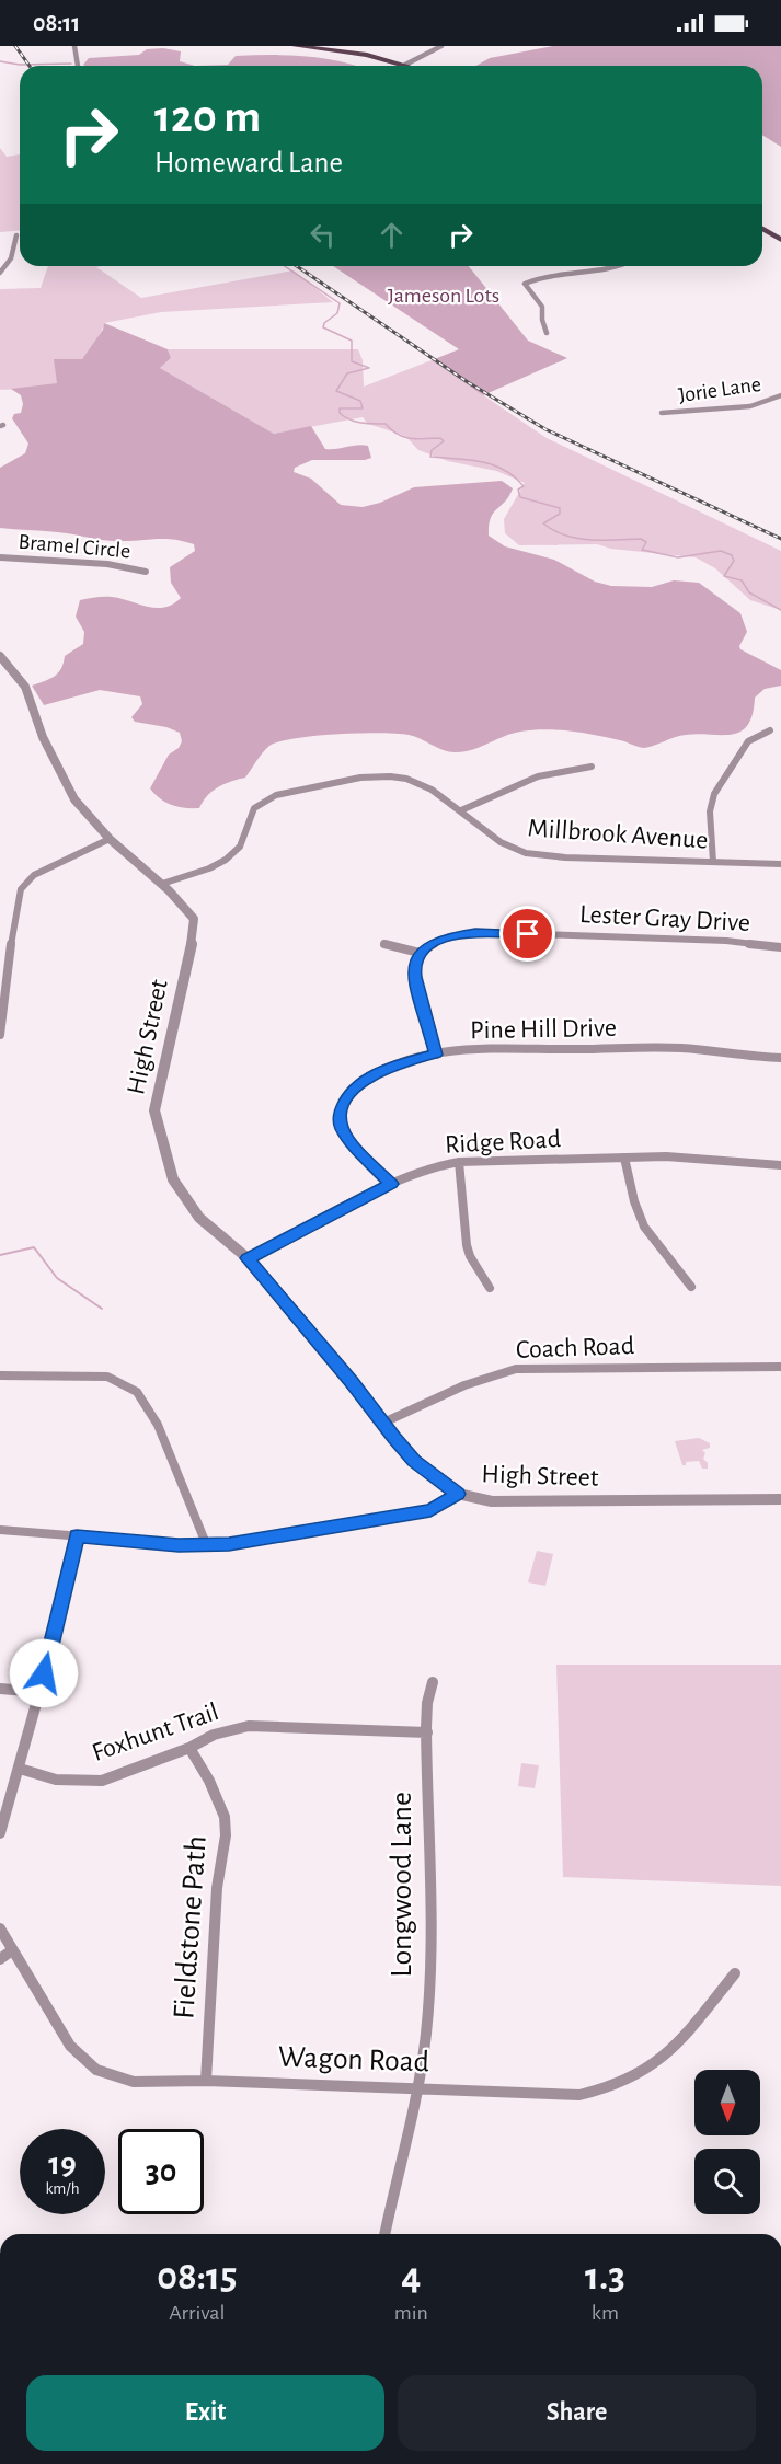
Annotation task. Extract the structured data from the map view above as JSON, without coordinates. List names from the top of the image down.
{
  "streets": {
    "street": [
      "Jorie Lane",
      "Bramel Circle",
      "Millbrook Avenue",
      "Lester Gray Drive",
      "Pine Hill Drive",
      "High Street",
      "Ridge Road",
      "Coach Road",
      "Foxhunt Trail",
      "Longwood Lane",
      "Fieldstone Path",
      "Wagon Road"
    ]
  },
  "crossings": [
    ["Millbrook Avenue", "High Street"],
    ["Pine Hill Drive", "Ridge Road"],
    ["High Street", "Ridge Road"],
    ["High Street", "Coach Road"],
    ["Foxhunt Trail", "Longwood Lane"],
    ["Foxhunt Trail", "Fieldstone Path"],
    ["Longwood Lane", "Wagon Road"],
    ["Fieldstone Path", "Wagon Road"]
  ],
  "parks": ["Jameson Lots"],
  "north": "bottom",
  "page": {
    "status": "08:11",
    "turn": ["120 m", "Homeward Lane"],
    "speed": "19 km/h",
    "limit": "30",
    "eta": [
      "08:15",
      "Arrival",
      "4",
      "min",
      "1.3",
      "km"
    ],
    "buttons": ["Exit", "Share"]
  }
}
